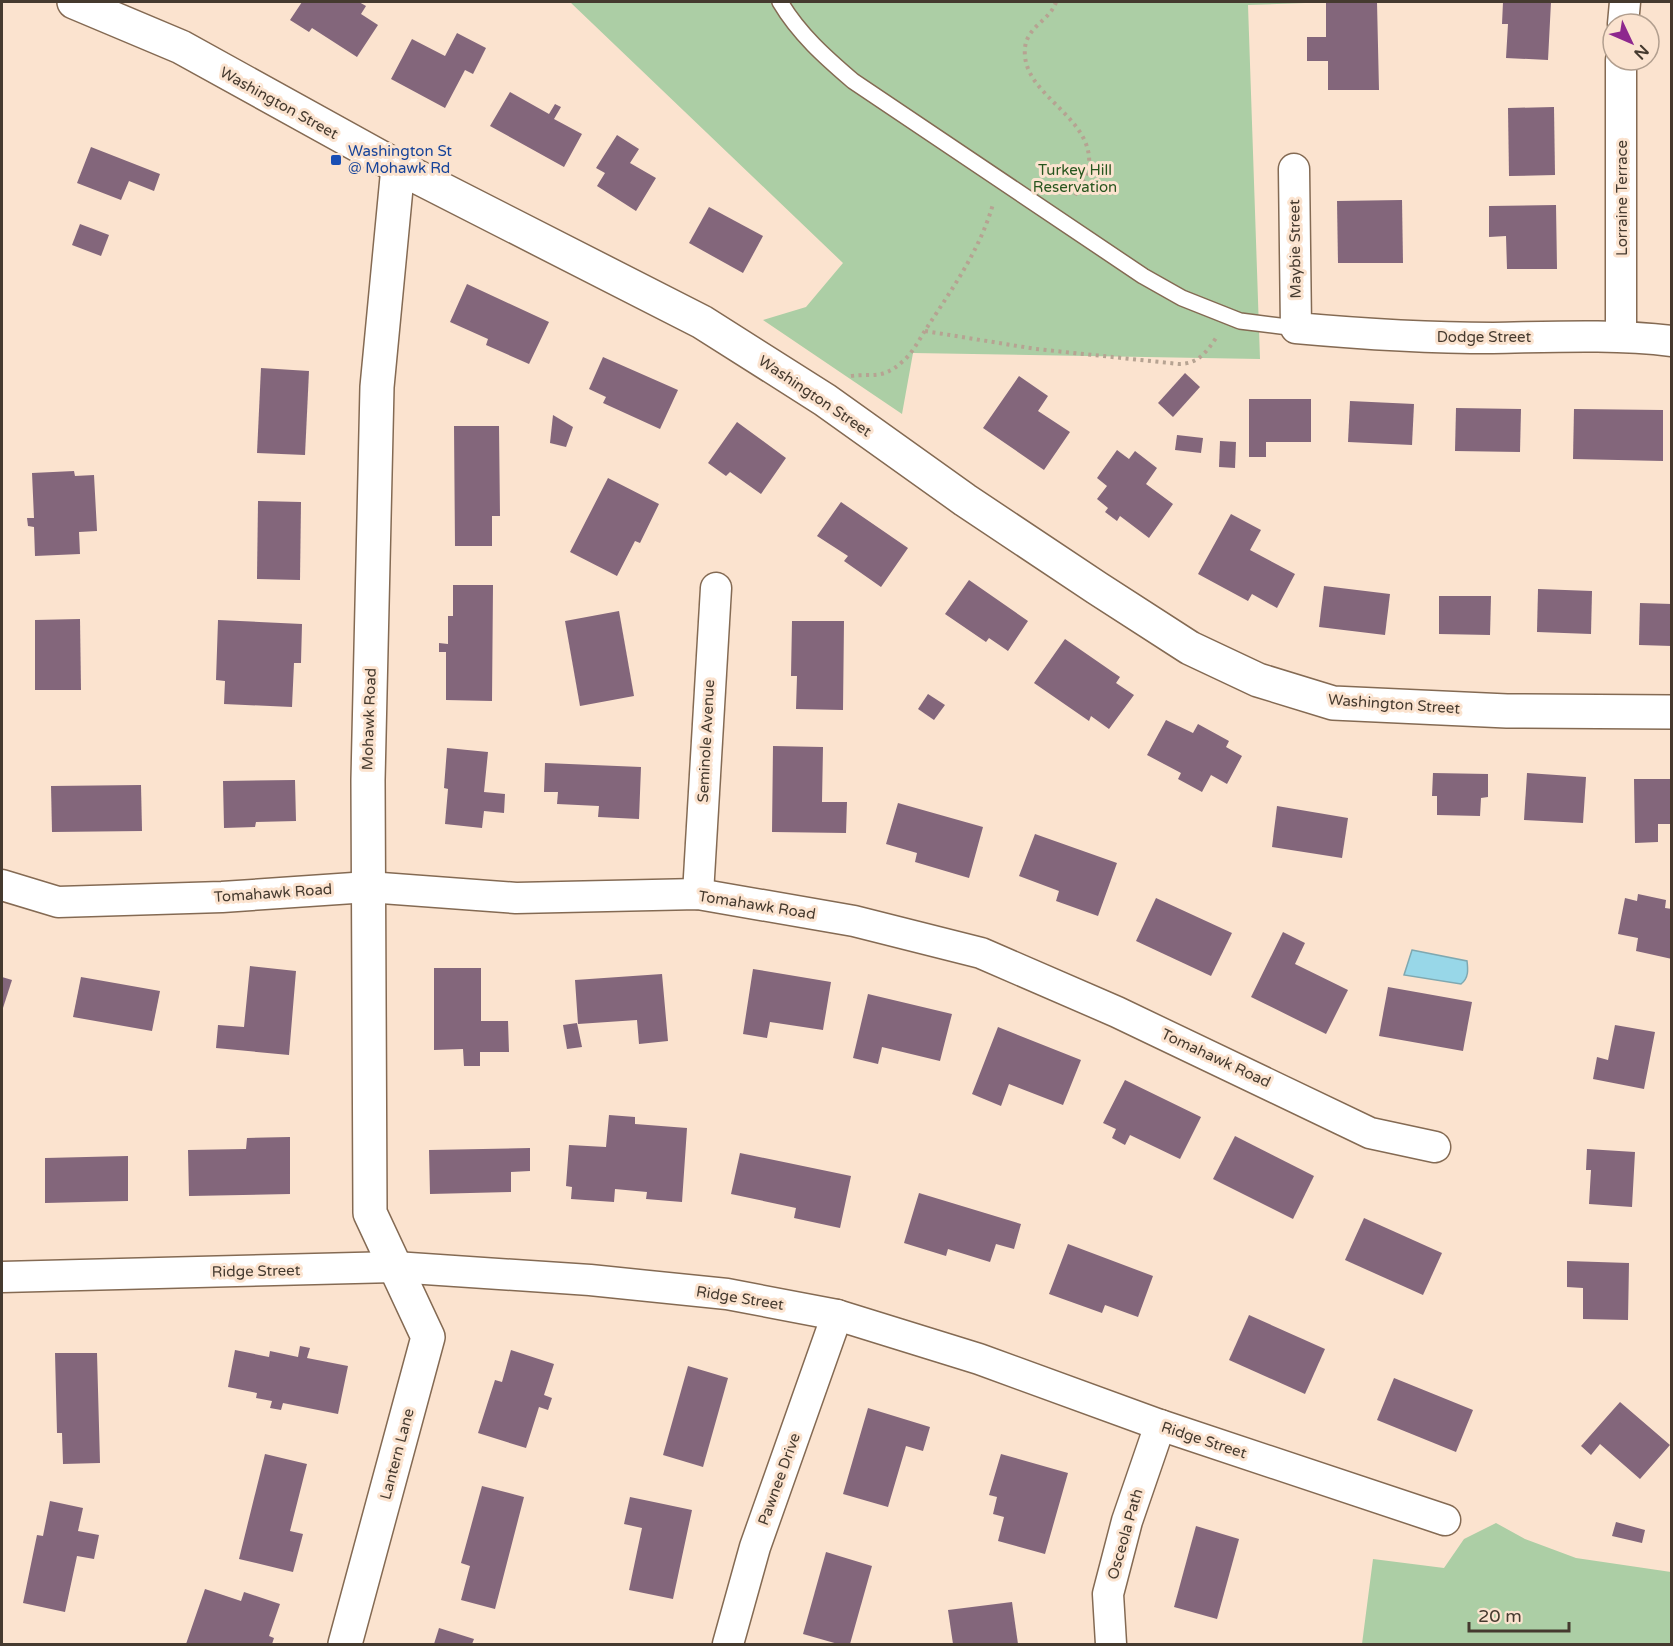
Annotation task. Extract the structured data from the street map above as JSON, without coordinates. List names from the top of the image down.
{
  "streets": {
    "street": [
      "Washington Street",
      "Lorraine Terrace",
      "Maybie Street",
      "Dodge Street",
      "Mohawk Road",
      "Seminole Avenue",
      "Tomahawk Road",
      "Ridge Street",
      "Lantern Lane",
      "Pawnee Drive",
      "Osceola Path"
    ]
  },
  "crossings": [
    ["Washington Street", "Mohawk Road"],
    ["Lorraine Terrace", "Dodge Street"],
    ["Maybie Street", "Dodge Street"],
    ["Mohawk Road", "Tomahawk Road"],
    ["Mohawk Road", "Ridge Street"],
    ["Mohawk Road", "Lantern Lane"],
    ["Seminole Avenue", "Tomahawk Road"],
    ["Ridge Street", "Lantern Lane"],
    ["Ridge Street", "Pawnee Drive"],
    ["Ridge Street", "Osceola Path"]
  ],
  "parks": ["Turkey Hill Reservation"],
  "places": {
    "transit": ["Washington St @ Mohawk Rd"]
  },
  "scale_bar": "20 m",
  "north": "bottom right"
}
